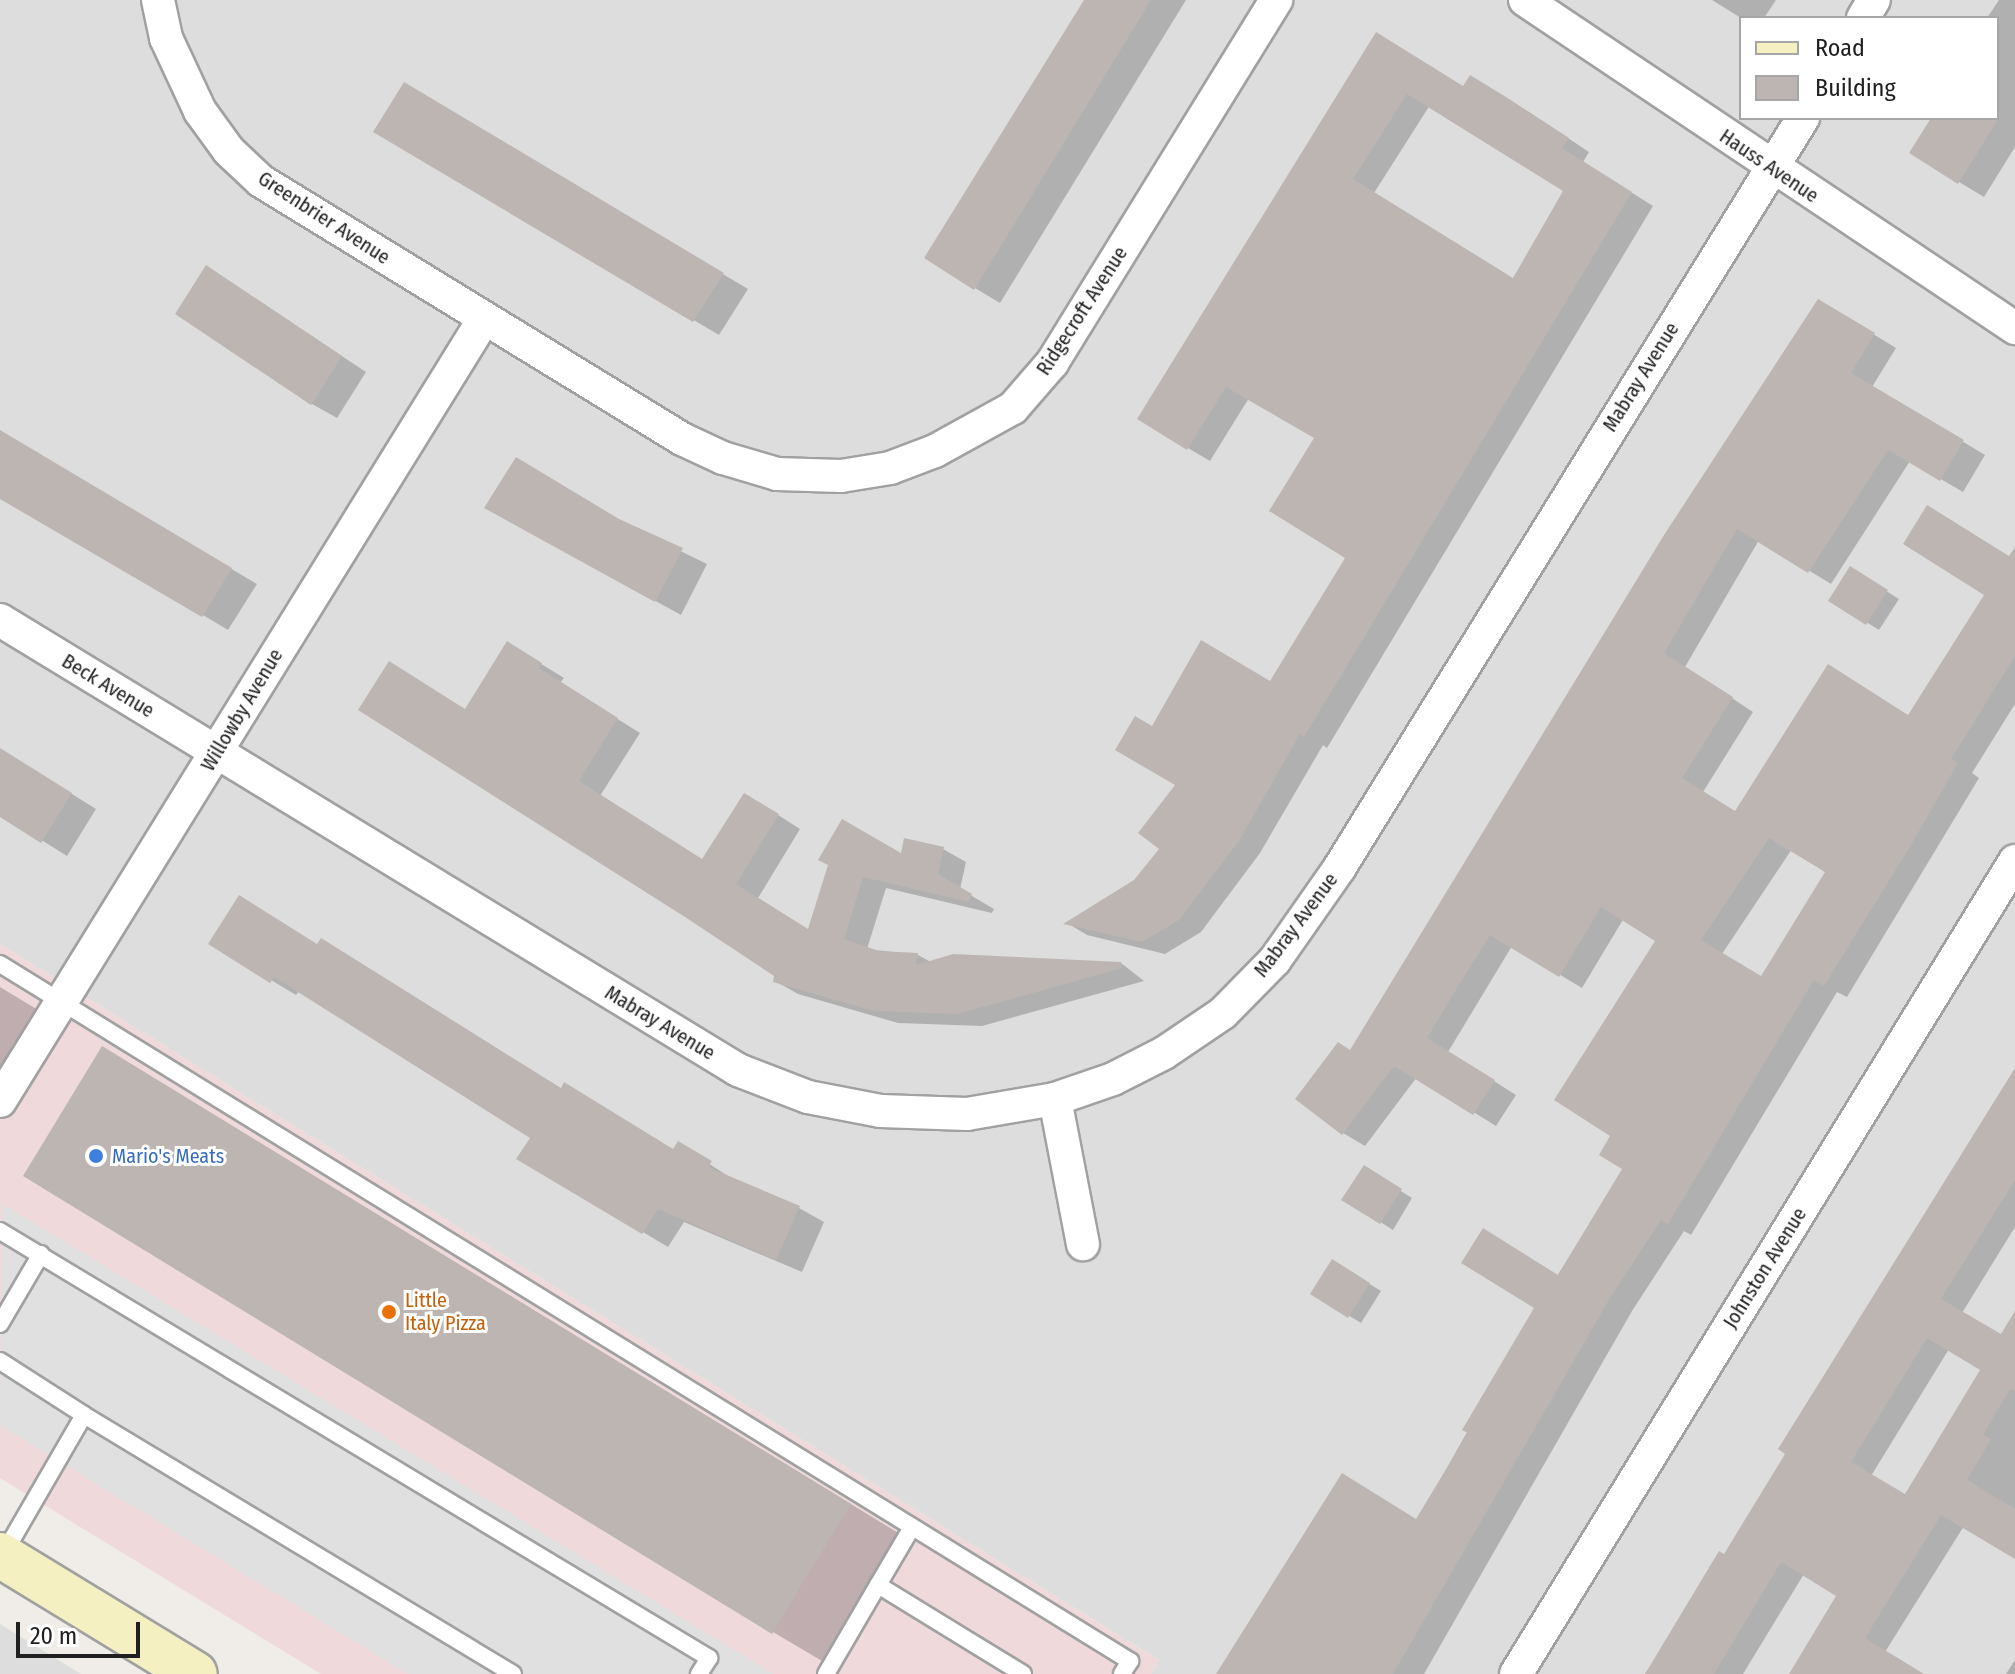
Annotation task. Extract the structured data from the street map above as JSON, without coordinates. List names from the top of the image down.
{
  "streets": {
    "street": [
      "Hauss Avenue",
      "Greenbrier Avenue",
      "Ridgecroft Avenue",
      "Mabray Avenue",
      "Beck Avenue",
      "Willowby Avenue",
      "Johnston Avenue"
    ]
  },
  "crossings": [
    ["Hauss Avenue", "Mabray Avenue"],
    ["Greenbrier Avenue", "Ridgecroft Avenue"],
    ["Greenbrier Avenue", "Willowby Avenue"],
    ["Ridgecroft Avenue", "Willowby Avenue"],
    ["Mabray Avenue", "Beck Avenue"],
    ["Mabray Avenue", "Willowby Avenue"],
    ["Beck Avenue", "Willowby Avenue"]
  ],
  "places": ["Mario's Meats", "Little Italy Pizza"],
  "legend": ["Road", "Building"],
  "scale_bar": "20 m"
}
